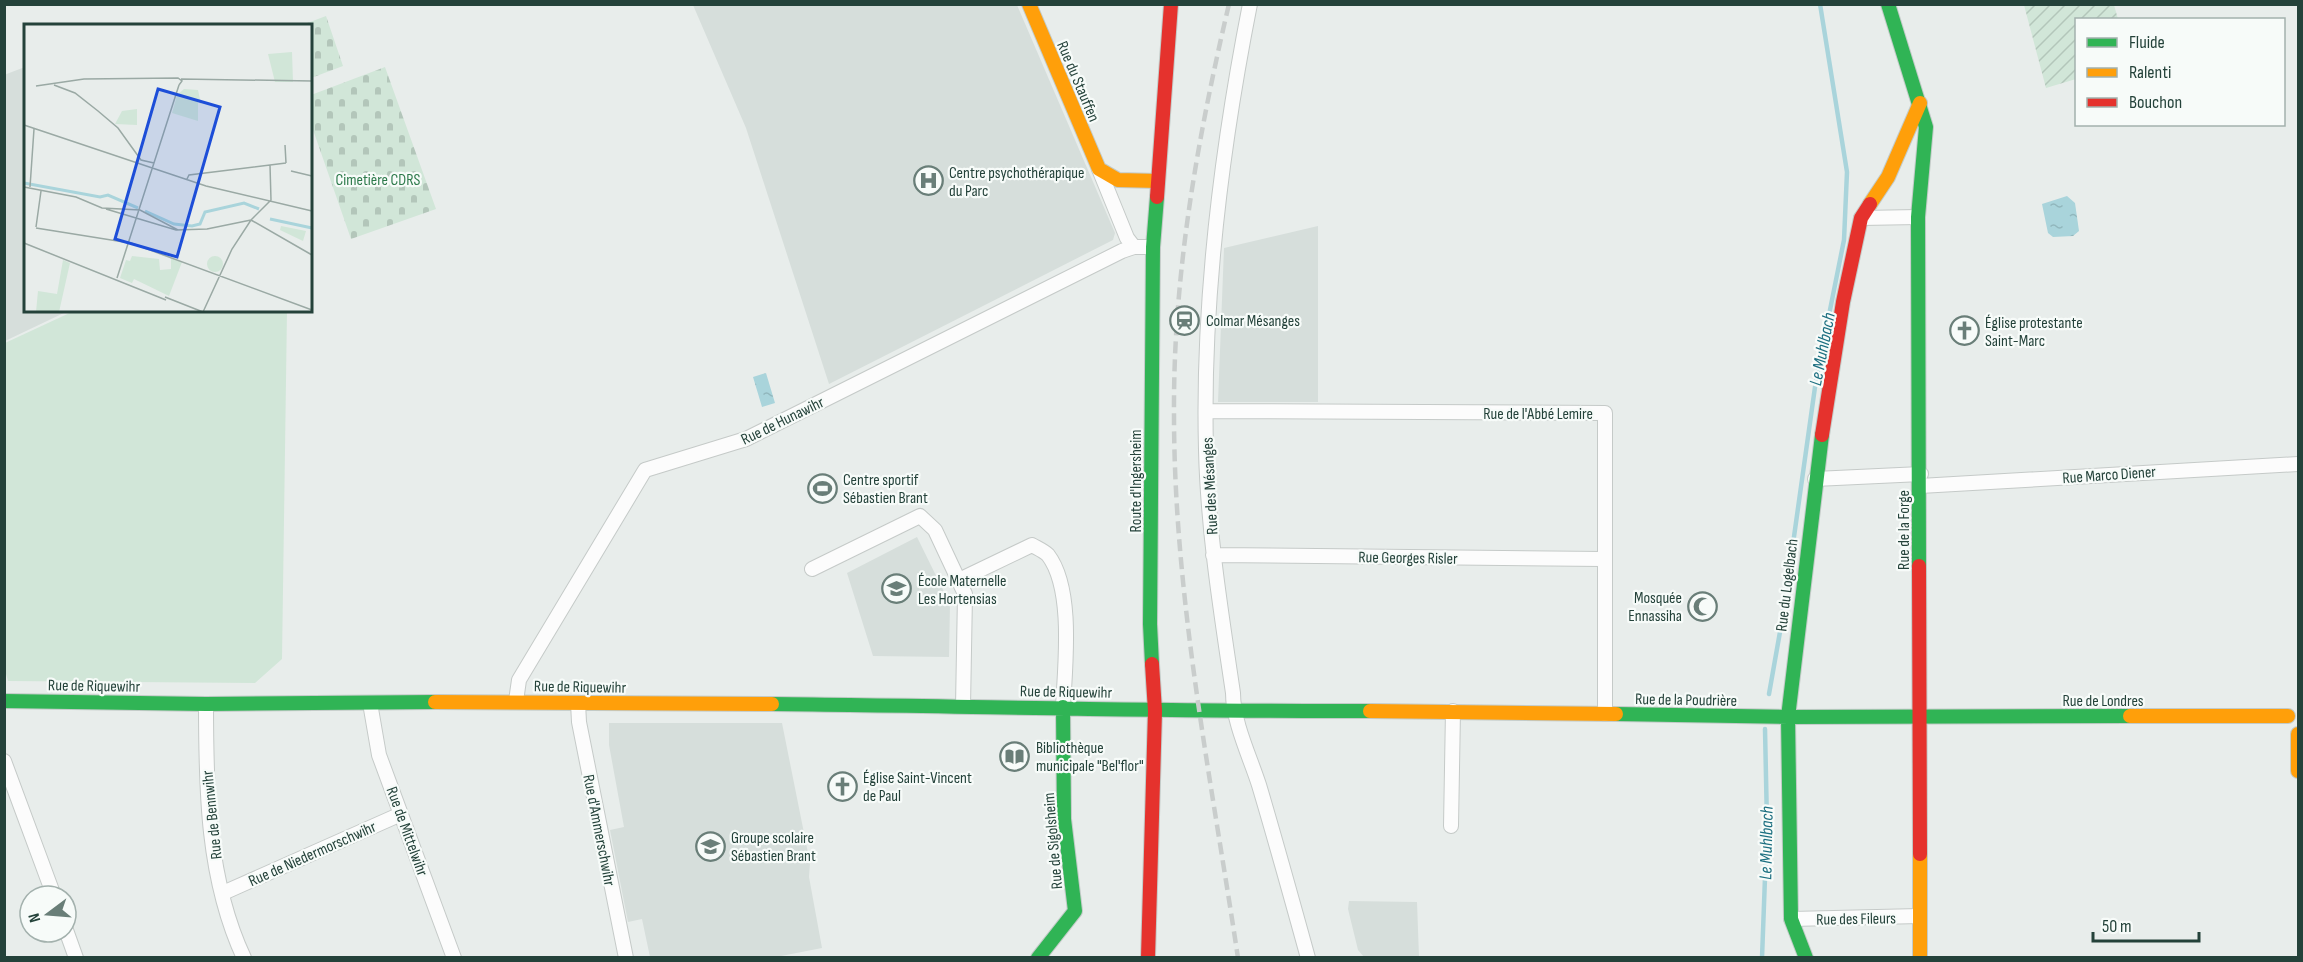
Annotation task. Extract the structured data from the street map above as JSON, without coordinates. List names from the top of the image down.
{
  "streets": {
    "street": [
      "Rue du Stauffen",
      "Rue de l'Abbé Lemire",
      "Rue de Hunawihr",
      "Rue Marco Diener",
      "Route d'Ingersheim",
      "Rue des Mésanges",
      "Rue de la Forge",
      "Rue Georges Risler",
      "Rue du Logelbach",
      "Rue de Riquewihr",
      "Rue de la Poudrière",
      "Rue de Londres",
      "Rue de Bennwihr",
      "Rue d'Ammerschwihr",
      "Rue de Mittelwihr",
      "Rue de Sigolsheim",
      "Rue de Niedermorschwihr",
      "Rue des Fileurs"
    ]
  },
  "crossings": [
    ["Rue du Stauffen", "Rue de Hunawihr"],
    ["Rue de l'Abbé Lemire", "Rue des Mésanges"],
    ["Rue de l'Abbé Lemire", "Rue Georges Risler"],
    ["Rue de l'Abbé Lemire", "Rue de la Poudrière"],
    ["Rue de Hunawihr", "Route d'Ingersheim"],
    ["Rue de Hunawihr", "Rue de Riquewihr"],
    ["Rue Marco Diener", "Rue de la Forge"],
    ["Rue Marco Diener", "Rue du Logelbach"],
    ["Route d'Ingersheim", "Rue de Riquewihr"],
    ["Route d'Ingersheim", "Rue de la Poudrière"],
    ["Rue des Mésanges", "Rue Georges Risler"],
    ["Rue des Mésanges", "Rue de la Poudrière"],
    ["Rue de la Forge", "Rue du Logelbach"],
    ["Rue de la Forge", "Rue de la Poudrière"],
    ["Rue de la Forge", "Rue de Londres"],
    ["Rue de la Forge", "Rue des Fileurs"],
    ["Rue du Logelbach", "Rue de la Poudrière"],
    ["Rue du Logelbach", "Rue des Fileurs"],
    ["Rue de Riquewihr", "Rue de la Poudrière"],
    ["Rue de Riquewihr", "Rue de Bennwihr"],
    ["Rue de Riquewihr", "Rue d'Ammerschwihr"],
    ["Rue de Riquewihr", "Rue de Mittelwihr"],
    ["Rue de Riquewihr", "Rue de Sigolsheim"],
    ["Rue de la Poudrière", "Rue de Londres"],
    ["Rue de Bennwihr", "Rue de Niedermorschwihr"],
    ["Rue de Mittelwihr", "Rue de Niedermorschwihr"]
  ],
  "water": ["Le Muhlbach"],
  "parks": ["Cimetière CDRS"],
  "places": {
    "hospital": ["Centre psychothérapique du Parc"],
    "station": ["Colmar Mésanges"],
    "church": ["Église protestante Saint-Marc", "Église Saint-Vincent de Paul"],
    "sports": ["Centre sportif Sébastien Brant"],
    "school or university": ["École Maternelle Les Hortensias", "Groupe scolaire Sébastien Brant"],
    "mosque": ["Mosquée Ennassiha"],
    "library": ["Bibliothèque municipale \"Bel'flor\""]
  },
  "legend": ["Fluide", "Ralenti", "Bouchon"],
  "scale_bar": "50 m",
  "north": "left"
}
